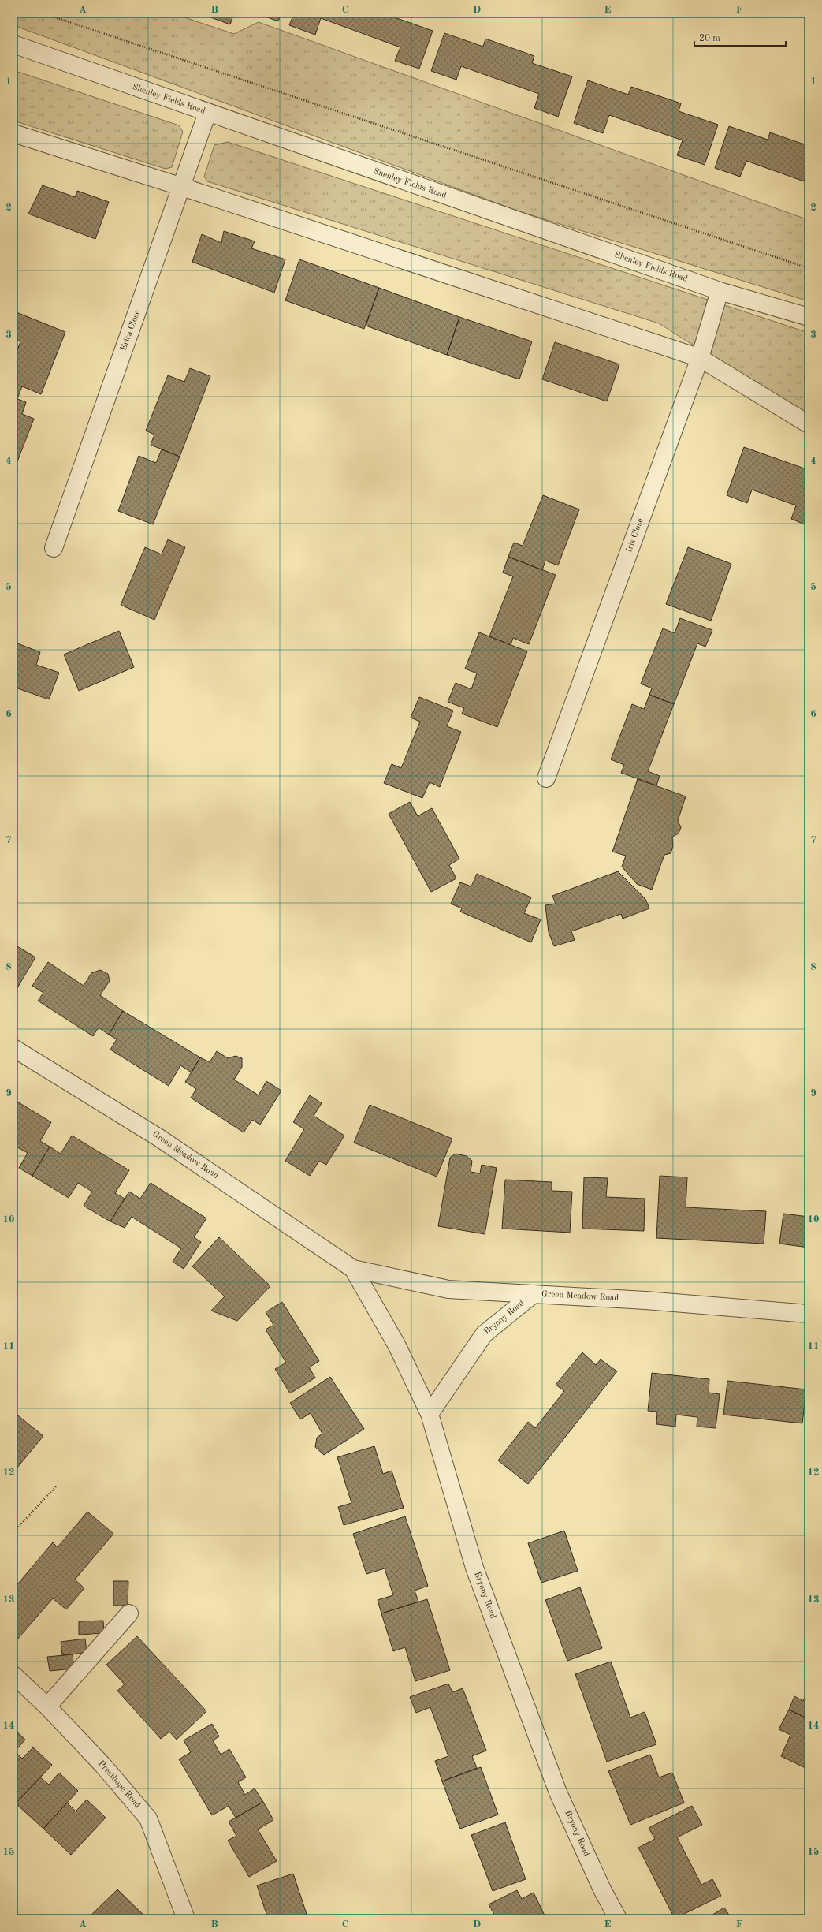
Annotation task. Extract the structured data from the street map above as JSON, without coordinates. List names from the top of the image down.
{
  "streets": {
    "street": [
      "Shenley Fields Road",
      "Erica Close",
      "Iris Close",
      "Green Meadow Road",
      "Bryony Road",
      "Presthope Road"
    ]
  },
  "crossings": [
    ["Shenley Fields Road", "Erica Close"],
    ["Shenley Fields Road", "Iris Close"],
    ["Green Meadow Road", "Bryony Road"]
  ],
  "scale_bar": "20 m",
  "grid": {
    "columns": [
      "A",
      "B",
      "C",
      "D",
      "E",
      "F"
    ],
    "rows": [
      "1",
      "2",
      "3",
      "4",
      "5",
      "6",
      "7",
      "8",
      "9",
      "10",
      "11",
      "12",
      "13",
      "14",
      "15"
    ]
  }
}
